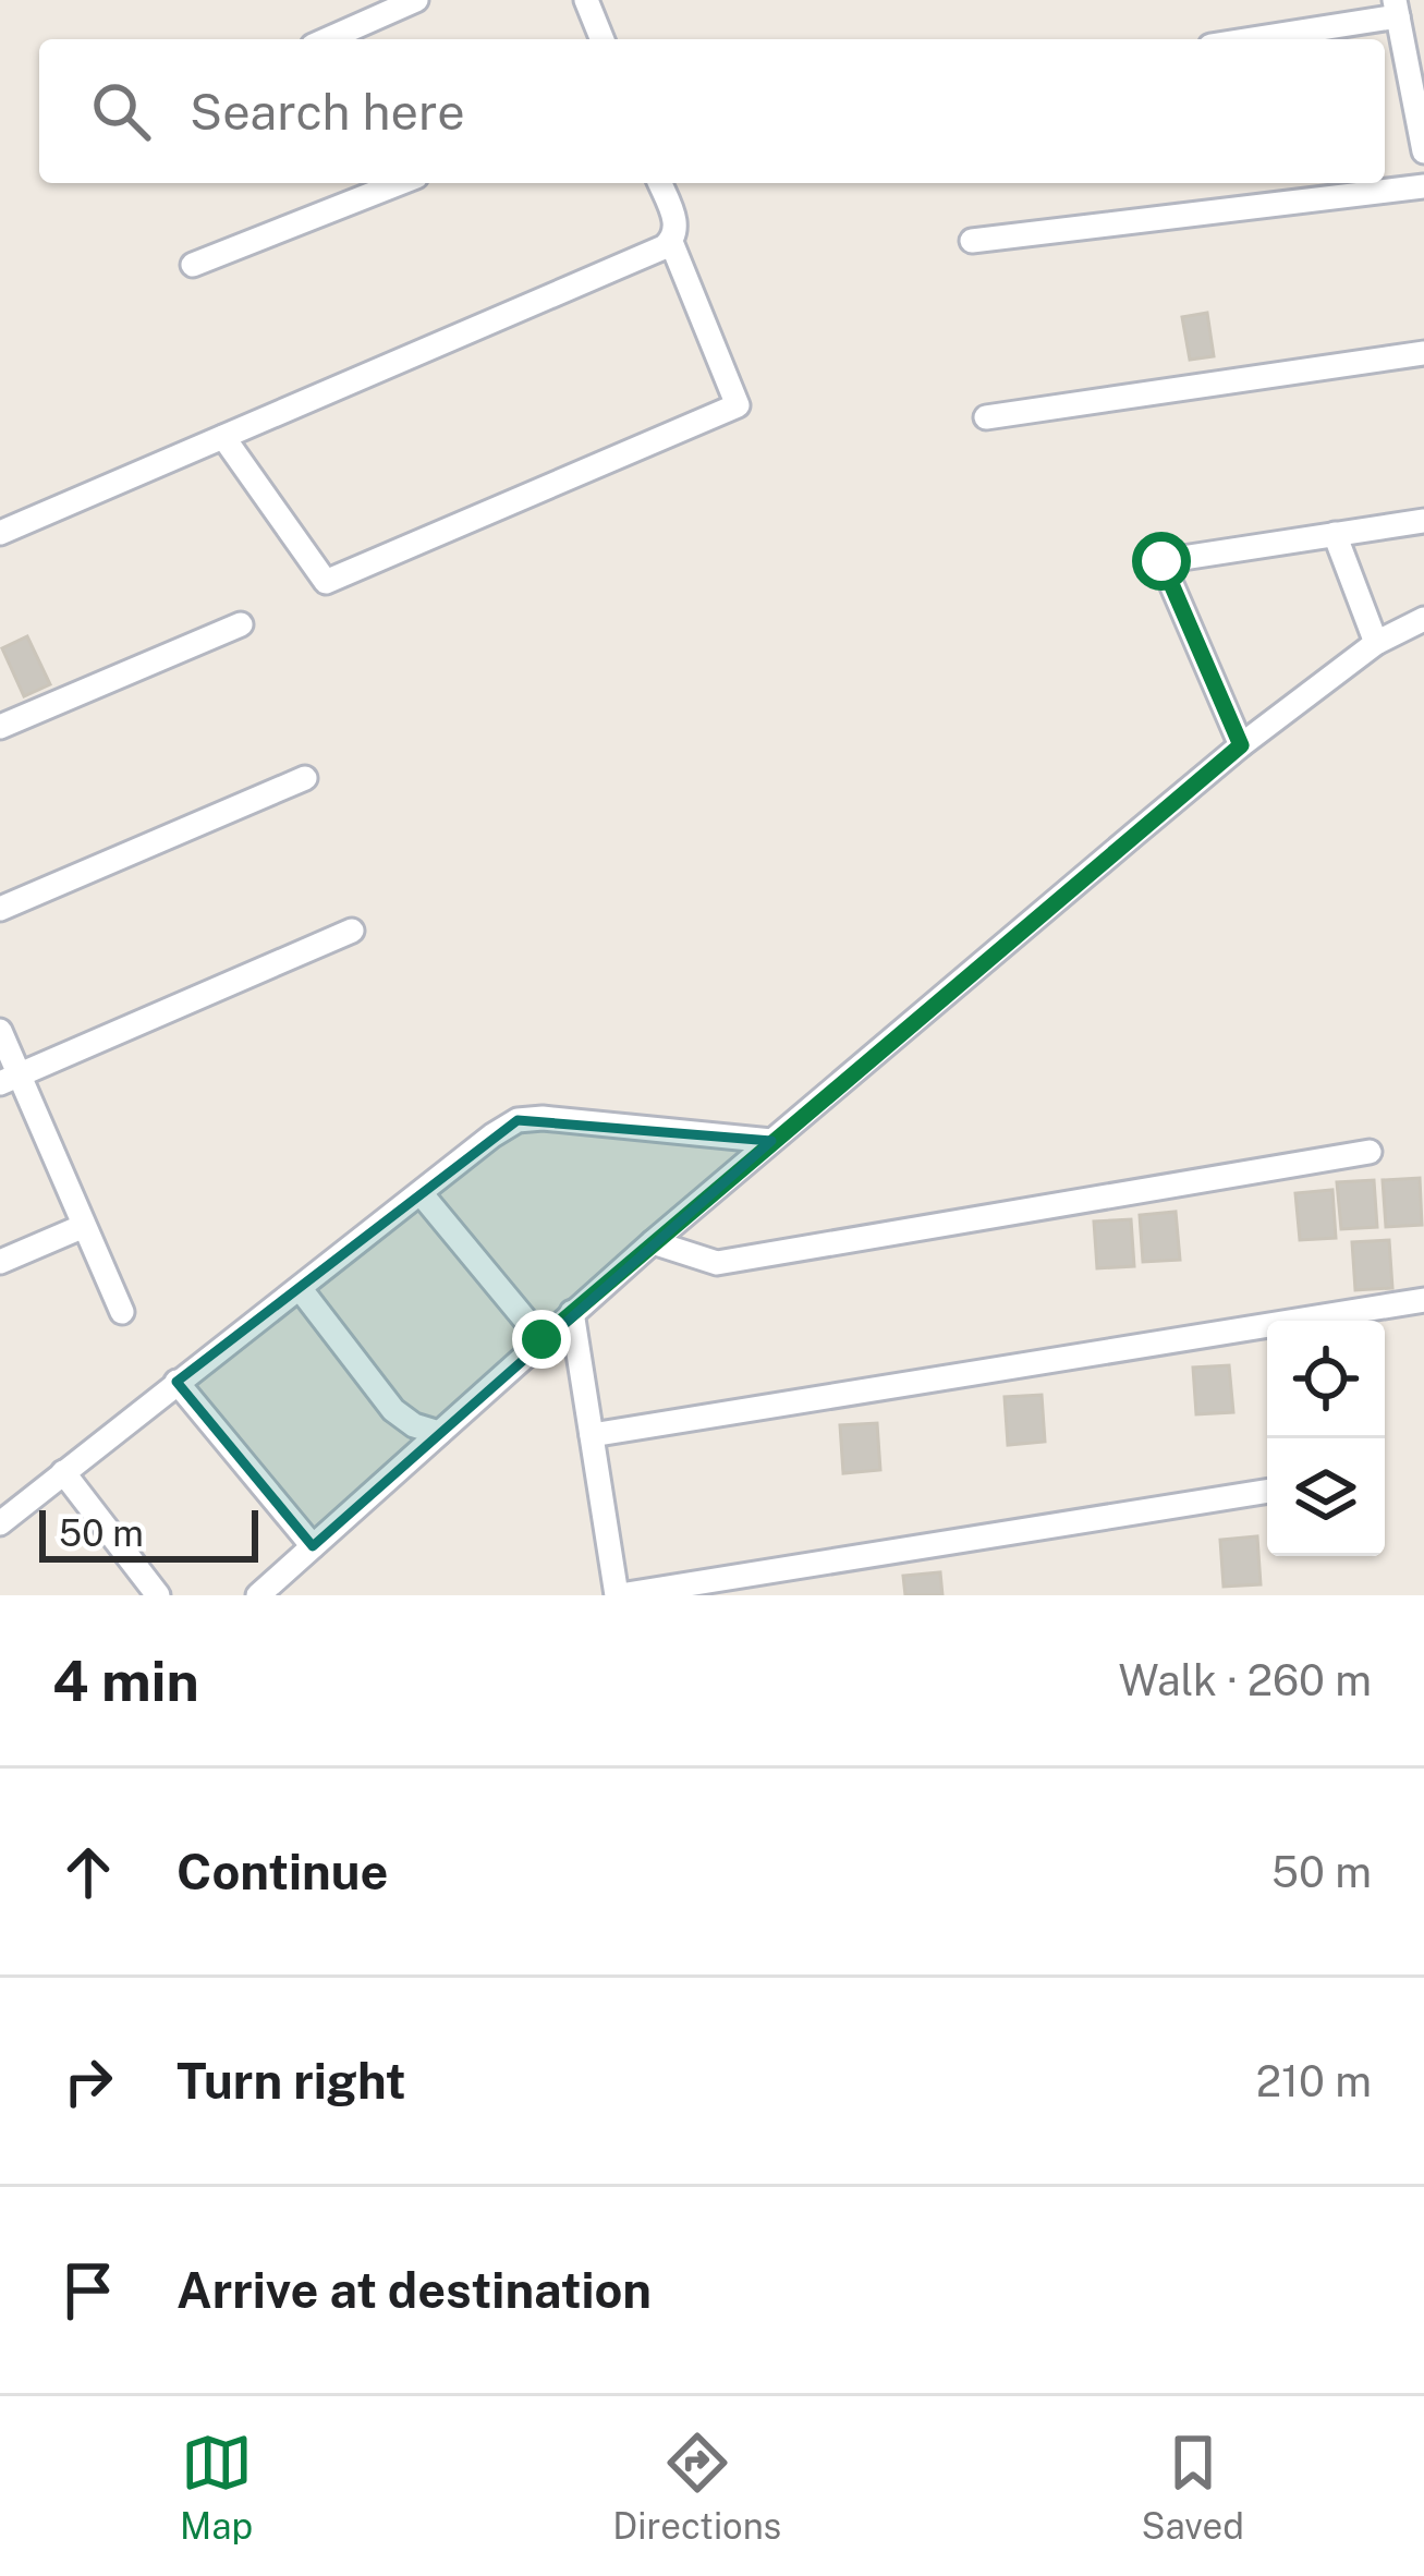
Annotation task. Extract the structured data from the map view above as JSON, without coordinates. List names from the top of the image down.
{
  "scale_bar": "50 m",
  "page": {
    "search": "Search here",
    "scale": "50 m",
    "heading": ["4 min", "Walk · 260 m"],
    "list": [
      ["Continue", "50 m"],
      ["Turn right", "210 m"],
      "Arrive at destination"
    ],
    "nav": ["Map", "Directions", "Saved"]
  }
}
